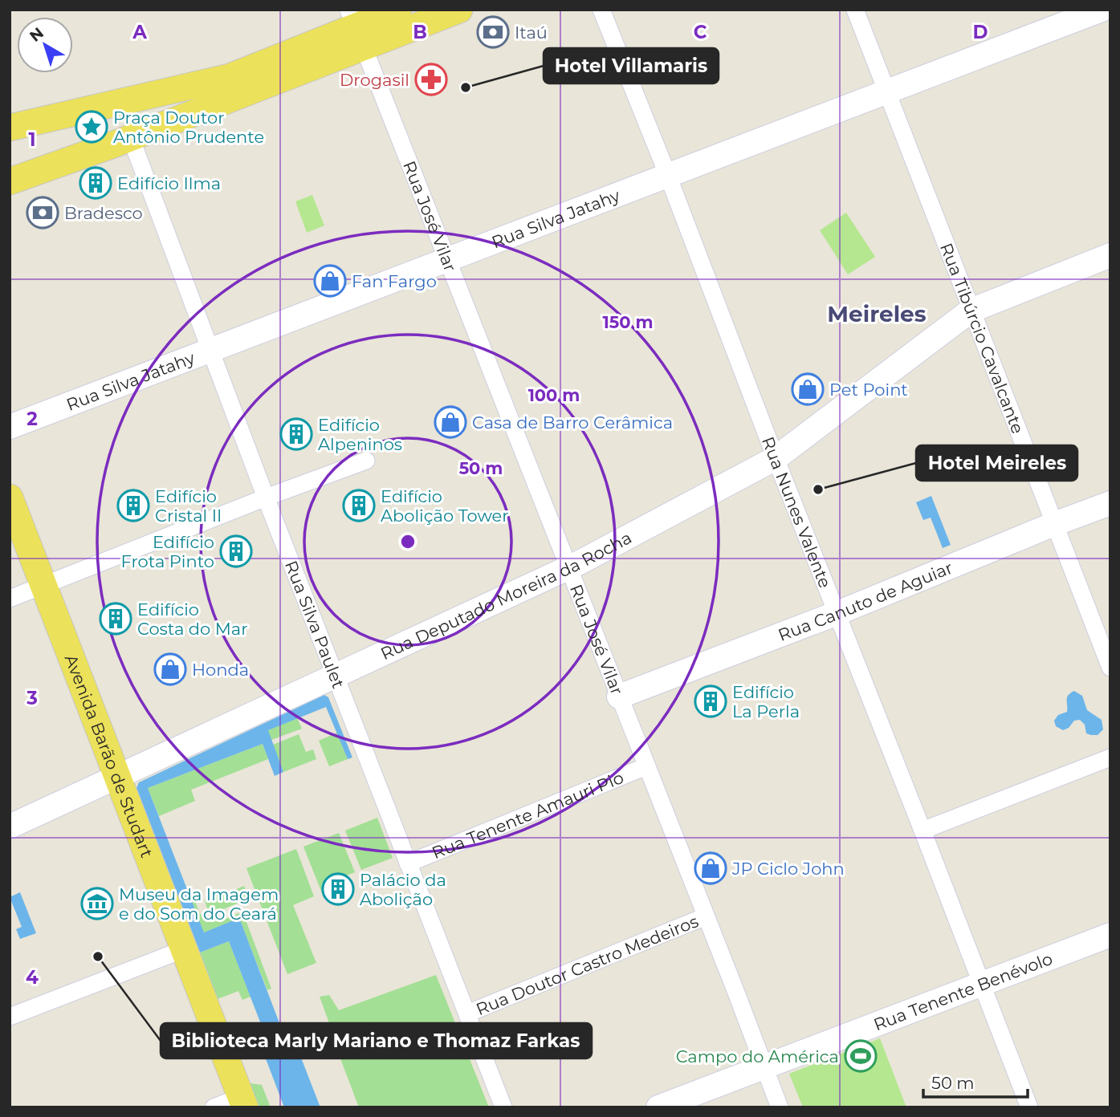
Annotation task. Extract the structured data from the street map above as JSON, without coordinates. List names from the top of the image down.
{
  "streets": {
    "main road": ["Avenida Barão de Studart"],
    "street": [
      "Rua José Vilar",
      "Rua Silva Jatahy",
      "Rua Tibúrcio Cavalcante",
      "Rua Nunes Valente",
      "Rua Deputado Moreira da Rocha",
      "Rua Canuto de Aguiar",
      "Rua Silva Paulet",
      "Rua Tenente Amauri Pio",
      "Rua Doutor Castro Medeiros",
      "Rua Tenente Benévolo"
    ]
  },
  "crossings": [
    ["Rua José Vilar", "Rua Silva Jatahy"],
    ["Rua José Vilar", "Rua Deputado Moreira da Rocha"],
    ["Rua José Vilar", "Rua Canuto de Aguiar"],
    ["Rua José Vilar", "Rua Tenente Amauri Pio"],
    ["Rua José Vilar", "Rua Doutor Castro Medeiros"],
    ["Rua José Vilar", "Rua Tenente Benévolo"],
    ["Rua Silva Jatahy", "Rua Tibúrcio Cavalcante"],
    ["Rua Silva Jatahy", "Rua Nunes Valente"],
    ["Rua Silva Jatahy", "Rua Silva Paulet"],
    ["Rua Tibúrcio Cavalcante", "Rua Deputado Moreira da Rocha"],
    ["Rua Tibúrcio Cavalcante", "Rua Canuto de Aguiar"],
    ["Rua Nunes Valente", "Rua Deputado Moreira da Rocha"],
    ["Rua Nunes Valente", "Rua Canuto de Aguiar"],
    ["Rua Nunes Valente", "Rua Tenente Benévolo"],
    ["Rua Deputado Moreira da Rocha", "Rua Silva Paulet"],
    ["Rua Deputado Moreira da Rocha", "Avenida Barão de Studart"],
    ["Rua Silva Paulet", "Rua Tenente Amauri Pio"],
    ["Rua Silva Paulet", "Rua Doutor Castro Medeiros"]
  ],
  "districts": ["Meireles"],
  "places": {
    "bank": ["Itaú", "Bradesco"],
    "pharmacy": ["Drogasil"],
    "other": ["Hotel Villamaris", "Hotel Meireles", "Biblioteca Marly Mariano e Thomaz Farkas"],
    "place": ["Praça Doutor Antônio Prudente"],
    "building": [
      "Edifício Ilma",
      "Edifício Alpeninos",
      "Edifício Cristal II",
      "Edifício Abolição Tower",
      "Edifício Frota Pinto",
      "Edifício Costa do Mar",
      "Edifício La Perla",
      "Palácio da Abolição"
    ],
    "shop": [
      "Fan Fargo",
      "Pet Point",
      "Casa de Barro Cerâmica",
      "Honda",
      "JP Ciclo John"
    ],
    "museum": ["Museu da Imagem e do Som do Ceará"],
    "sports": ["Campo do América"]
  },
  "scale_bar": "50 m",
  "north": "top left",
  "grid": {
    "columns": [
      "A",
      "B",
      "C",
      "D"
    ],
    "rows": [
      "1",
      "2",
      "3",
      "4"
    ]
  },
  "rings": ["150 m", "100 m", "50 m"]
}
